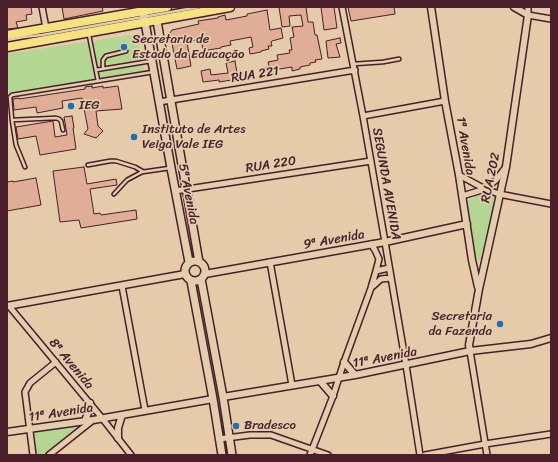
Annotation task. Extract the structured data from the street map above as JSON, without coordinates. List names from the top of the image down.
{
  "streets": {
    "main road": ["5ª Avenida"],
    "street": [
      "RUA 221",
      "1ª Avenida",
      "RUA 220",
      "RUA 202",
      "SEGUNDA AVENIDA",
      "9ª Avenida",
      "11ª Avenida",
      "8ª Avenida"
    ]
  },
  "crossings": [
    ["RUA 221", "SEGUNDA AVENIDA"],
    ["RUA 221", "5ª Avenida"],
    ["1ª Avenida", "RUA 202"],
    ["1ª Avenida", "9ª Avenida"],
    ["RUA 220", "SEGUNDA AVENIDA"],
    ["RUA 220", "5ª Avenida"],
    ["RUA 202", "11ª Avenida"],
    ["SEGUNDA AVENIDA", "9ª Avenida"],
    ["SEGUNDA AVENIDA", "11ª Avenida"],
    ["5ª Avenida", "9ª Avenida"],
    ["11ª Avenida", "8ª Avenida"]
  ],
  "places": [
    "Secretaria de Estado da Educação",
    "IEG",
    "Instituto de Artes Veiga Vale IEG",
    "Secretaria da Fazenda",
    "Bradesco"
  ]
}
